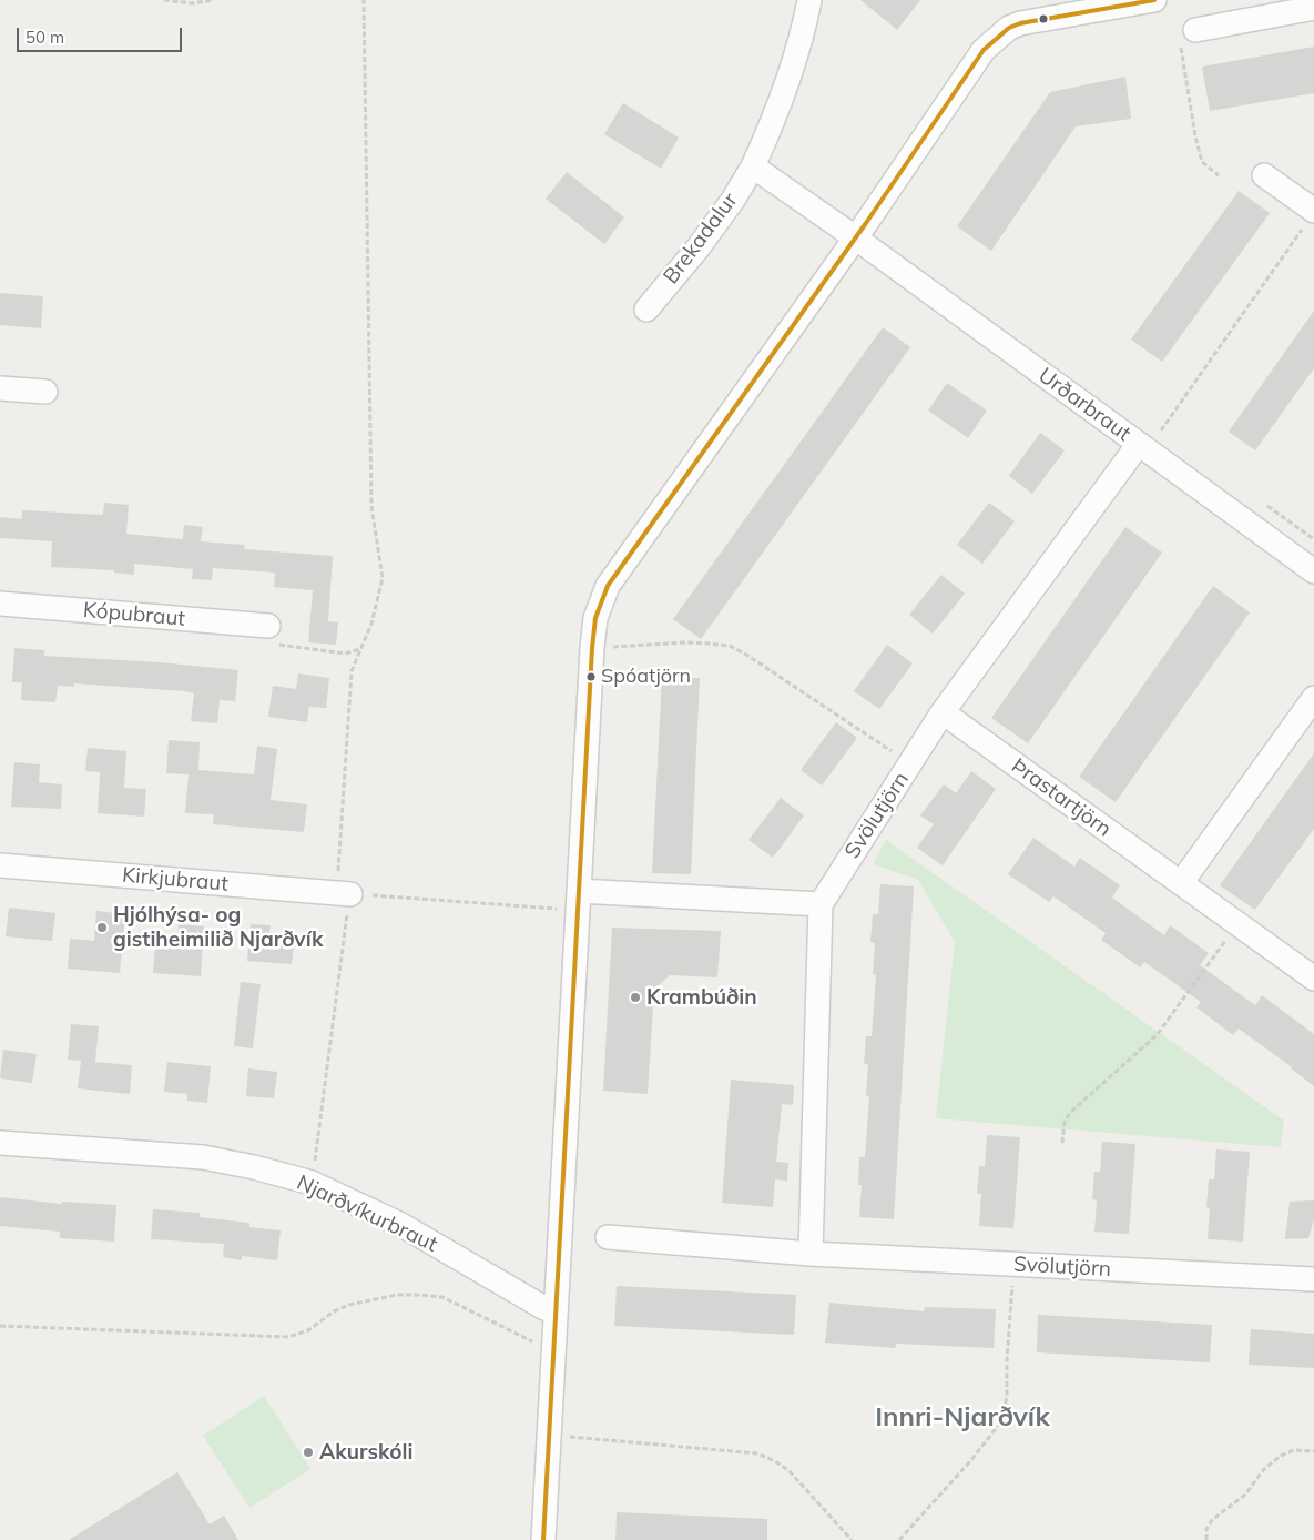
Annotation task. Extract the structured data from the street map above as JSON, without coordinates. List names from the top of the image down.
{
  "streets": {
    "street": [
      "Brekadalur",
      "Urðarbraut",
      "Kópubraut",
      "Þrastartjörn",
      "Svölutjörn",
      "Kirkjubraut",
      "Njarðvíkurbraut"
    ]
  },
  "crossings": [
    ["Urðarbraut", "Svölutjörn"],
    ["Þrastartjörn", "Svölutjörn"]
  ],
  "districts": ["Innri-Njarðvík"],
  "places": [
    "Spóatjörn",
    "Hjólhýsa- og gistiheimilið Njarðvík",
    "Krambúðin",
    "Akurskóli"
  ],
  "scale_bar": "50 m"
}
